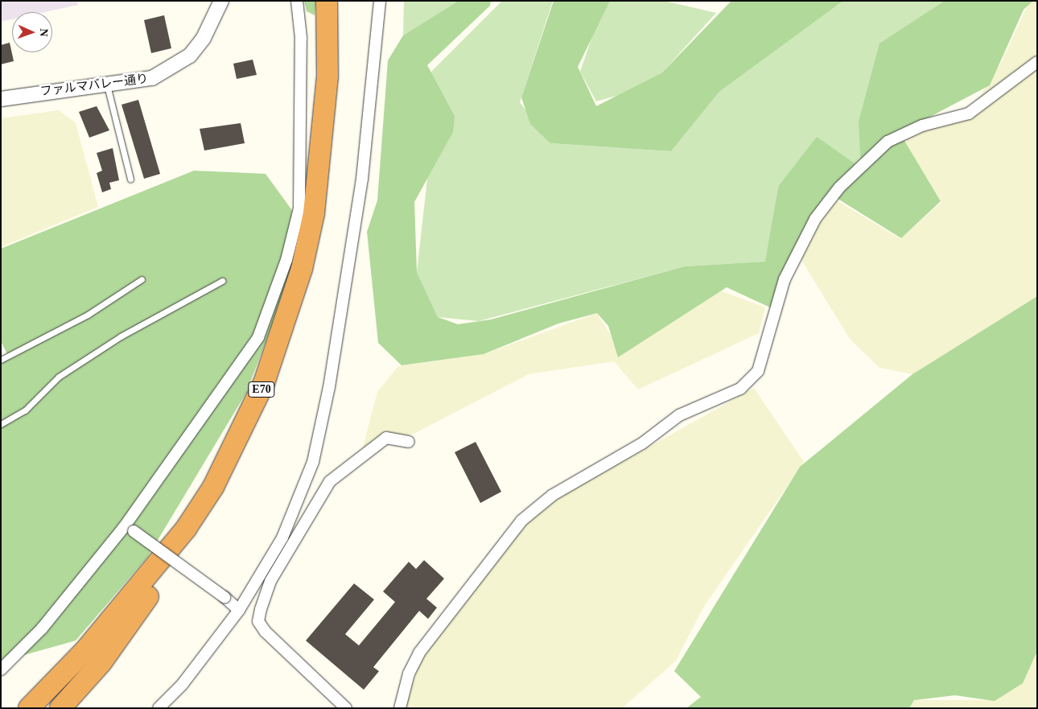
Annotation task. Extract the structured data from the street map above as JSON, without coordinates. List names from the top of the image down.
{
  "streets": {
    "highway": ["E70"],
    "street": ["ファルマバレー通り"]
  },
  "north": "right"
}
